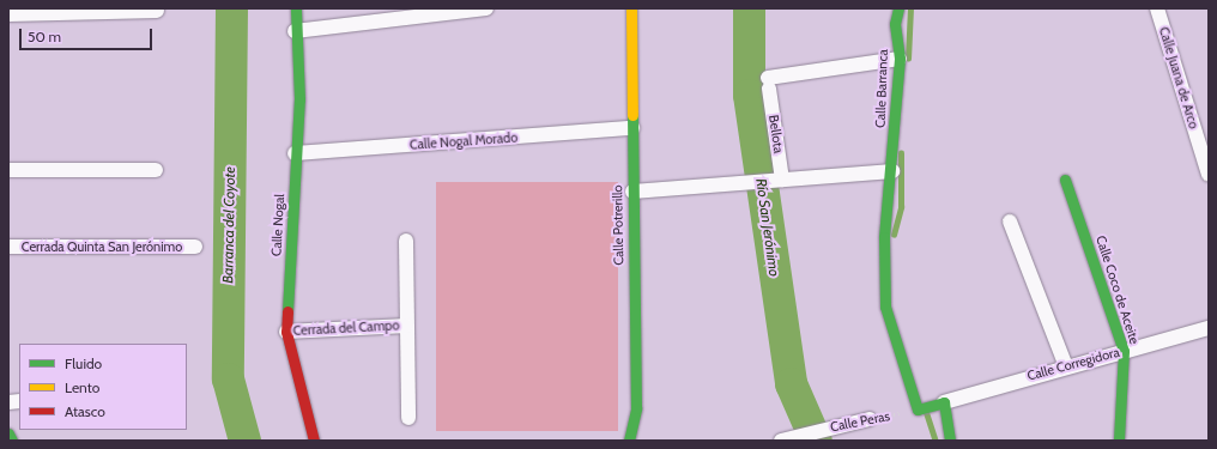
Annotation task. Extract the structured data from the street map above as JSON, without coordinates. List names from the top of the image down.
{
  "streets": {
    "street": [
      "Calle Juana de Arco",
      "Calle Barranca",
      "Bellota",
      "Calle Nogal Morado",
      "Calle Nogal",
      "Calle Potrerillo",
      "Cerrada Quinta San Jerónimo",
      "Calle Coco de Aceite",
      "Cerrada del Campo",
      "Calle Corregidora",
      "Calle Peras"
    ]
  },
  "crossings": [
    ["Calle Barranca", "Bellota"],
    ["Calle Barranca", "Calle Peras"],
    ["Calle Nogal Morado", "Calle Nogal"],
    ["Calle Nogal Morado", "Calle Potrerillo"],
    ["Calle Nogal", "Cerrada del Campo"],
    ["Calle Coco de Aceite", "Calle Corregidora"]
  ],
  "water": ["Barranca del Coyote", "Río San Jerónimo"],
  "legend": ["Fluido", "Lento", "Atasco"],
  "scale_bar": "50 m"
}
